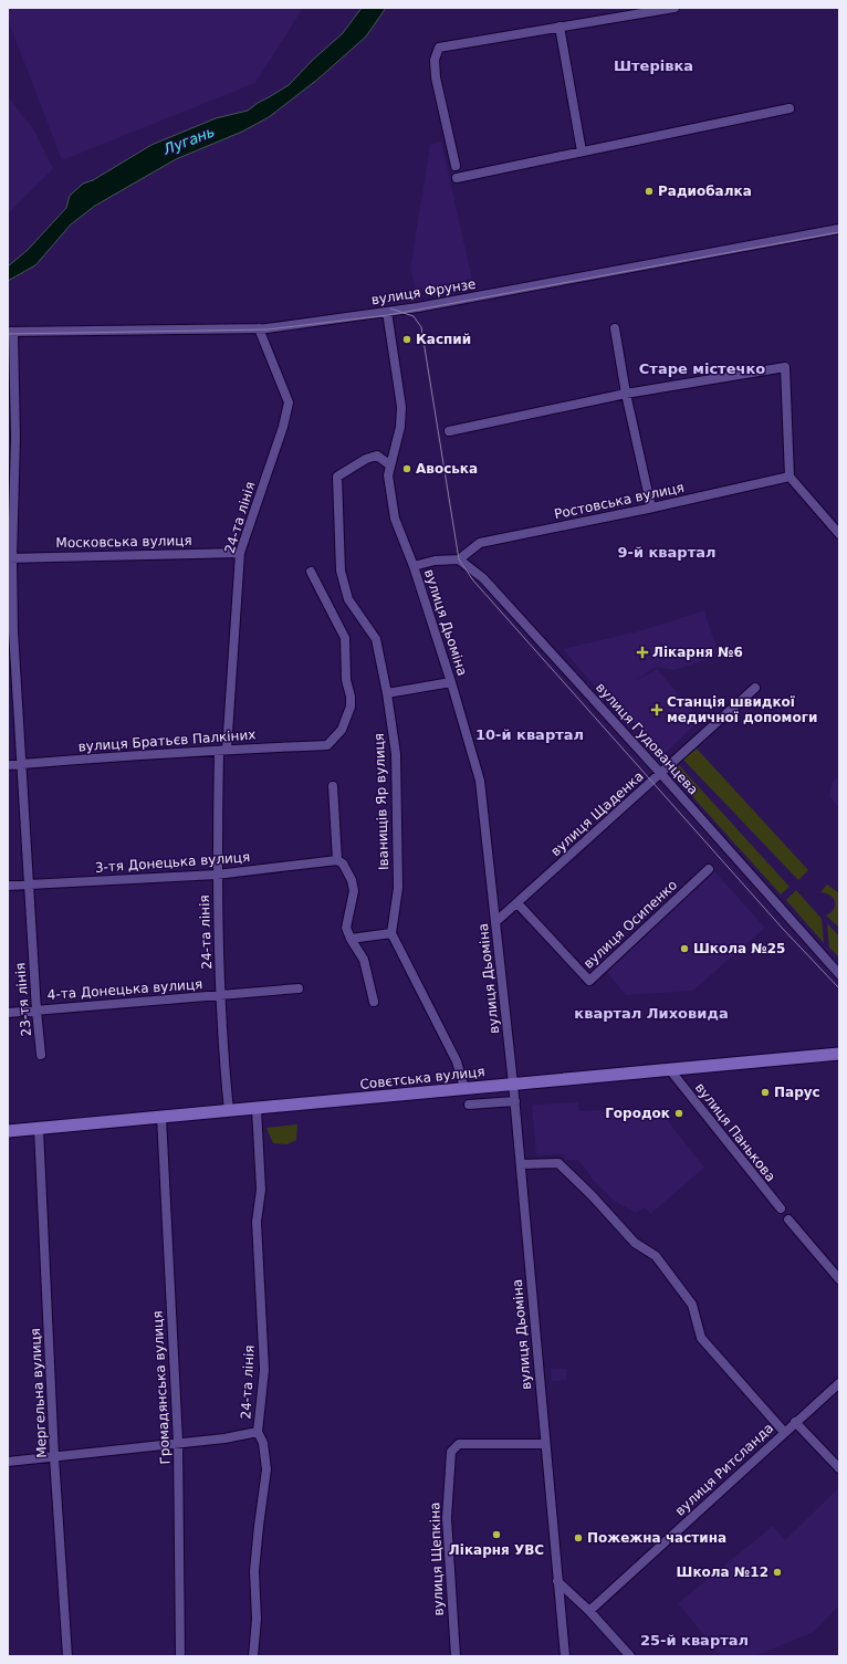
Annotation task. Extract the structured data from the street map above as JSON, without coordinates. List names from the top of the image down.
{
  "streets": {
    "main road": ["Совєтська вулиця"],
    "street": [
      "вулиця Фрунзе",
      "Ростовська вулиця",
      "24-та лінія",
      "Московська вулиця",
      "вулиця Дьоміна",
      "вулиця Гудованцева",
      "вулиця Братьєв Палкіних",
      "Іванищів Яр вулиця",
      "вулиця Щаденка",
      "3-тя Донецька вулиця",
      "вулиця Осипенко",
      "4-та Донецька вулиця",
      "23-тя лінія",
      "вулиця Панькова",
      "Громадянська вулиця",
      "Мергельна вулиця",
      "вулиця Ритсланда",
      "вулиця Щепкіна"
    ]
  },
  "crossings": [
    ["вулиця Фрунзе", "24-та лінія"],
    ["вулиця Фрунзе", "вулиця Дьоміна"],
    ["вулиця Фрунзе", "23-тя лінія"],
    ["Ростовська вулиця", "вулиця Гудованцева"],
    ["24-та лінія", "Московська вулиця"],
    ["24-та лінія", "вулиця Братьєв Палкіних"],
    ["24-та лінія", "3-тя Донецька вулиця"],
    ["24-та лінія", "4-та Донецька вулиця"],
    ["24-та лінія", "Совєтська вулиця"],
    ["Московська вулиця", "23-тя лінія"],
    ["вулиця Дьоміна", "Іванищів Яр вулиця"],
    ["вулиця Дьоміна", "вулиця Щаденка"],
    ["вулиця Дьоміна", "Совєтська вулиця"],
    ["вулиця Дьоміна", "вулиця Щепкіна"],
    ["вулиця Гудованцева", "вулиця Щаденка"],
    ["вулиця Братьєв Палкіних", "23-тя лінія"],
    ["вулиця Щаденка", "вулиця Осипенко"],
    ["3-тя Донецька вулиця", "23-тя лінія"],
    ["4-та Донецька вулиця", "23-тя лінія"],
    ["Совєтська вулиця", "вулиця Панькова"],
    ["Совєтська вулиця", "Громадянська вулиця"],
    ["Совєтська вулиця", "Мергельна вулиця"]
  ],
  "districts": [
    "Штерівка",
    "Старе містечко",
    "9-й квартал",
    "10-й квартал",
    "квартал Лиховида",
    "25-й квартал"
  ],
  "water": ["Лугань"],
  "places": {
    "other": [
      "Радиобалка",
      "Каспий",
      "Авоська",
      "Школа №25",
      "Парус",
      "Городок",
      "Лікарня УВС",
      "Пожежна частина",
      "Школа №12"
    ],
    "health": ["Лікарня №6", "Станція швидкої медичної допомоги"]
  }
}
